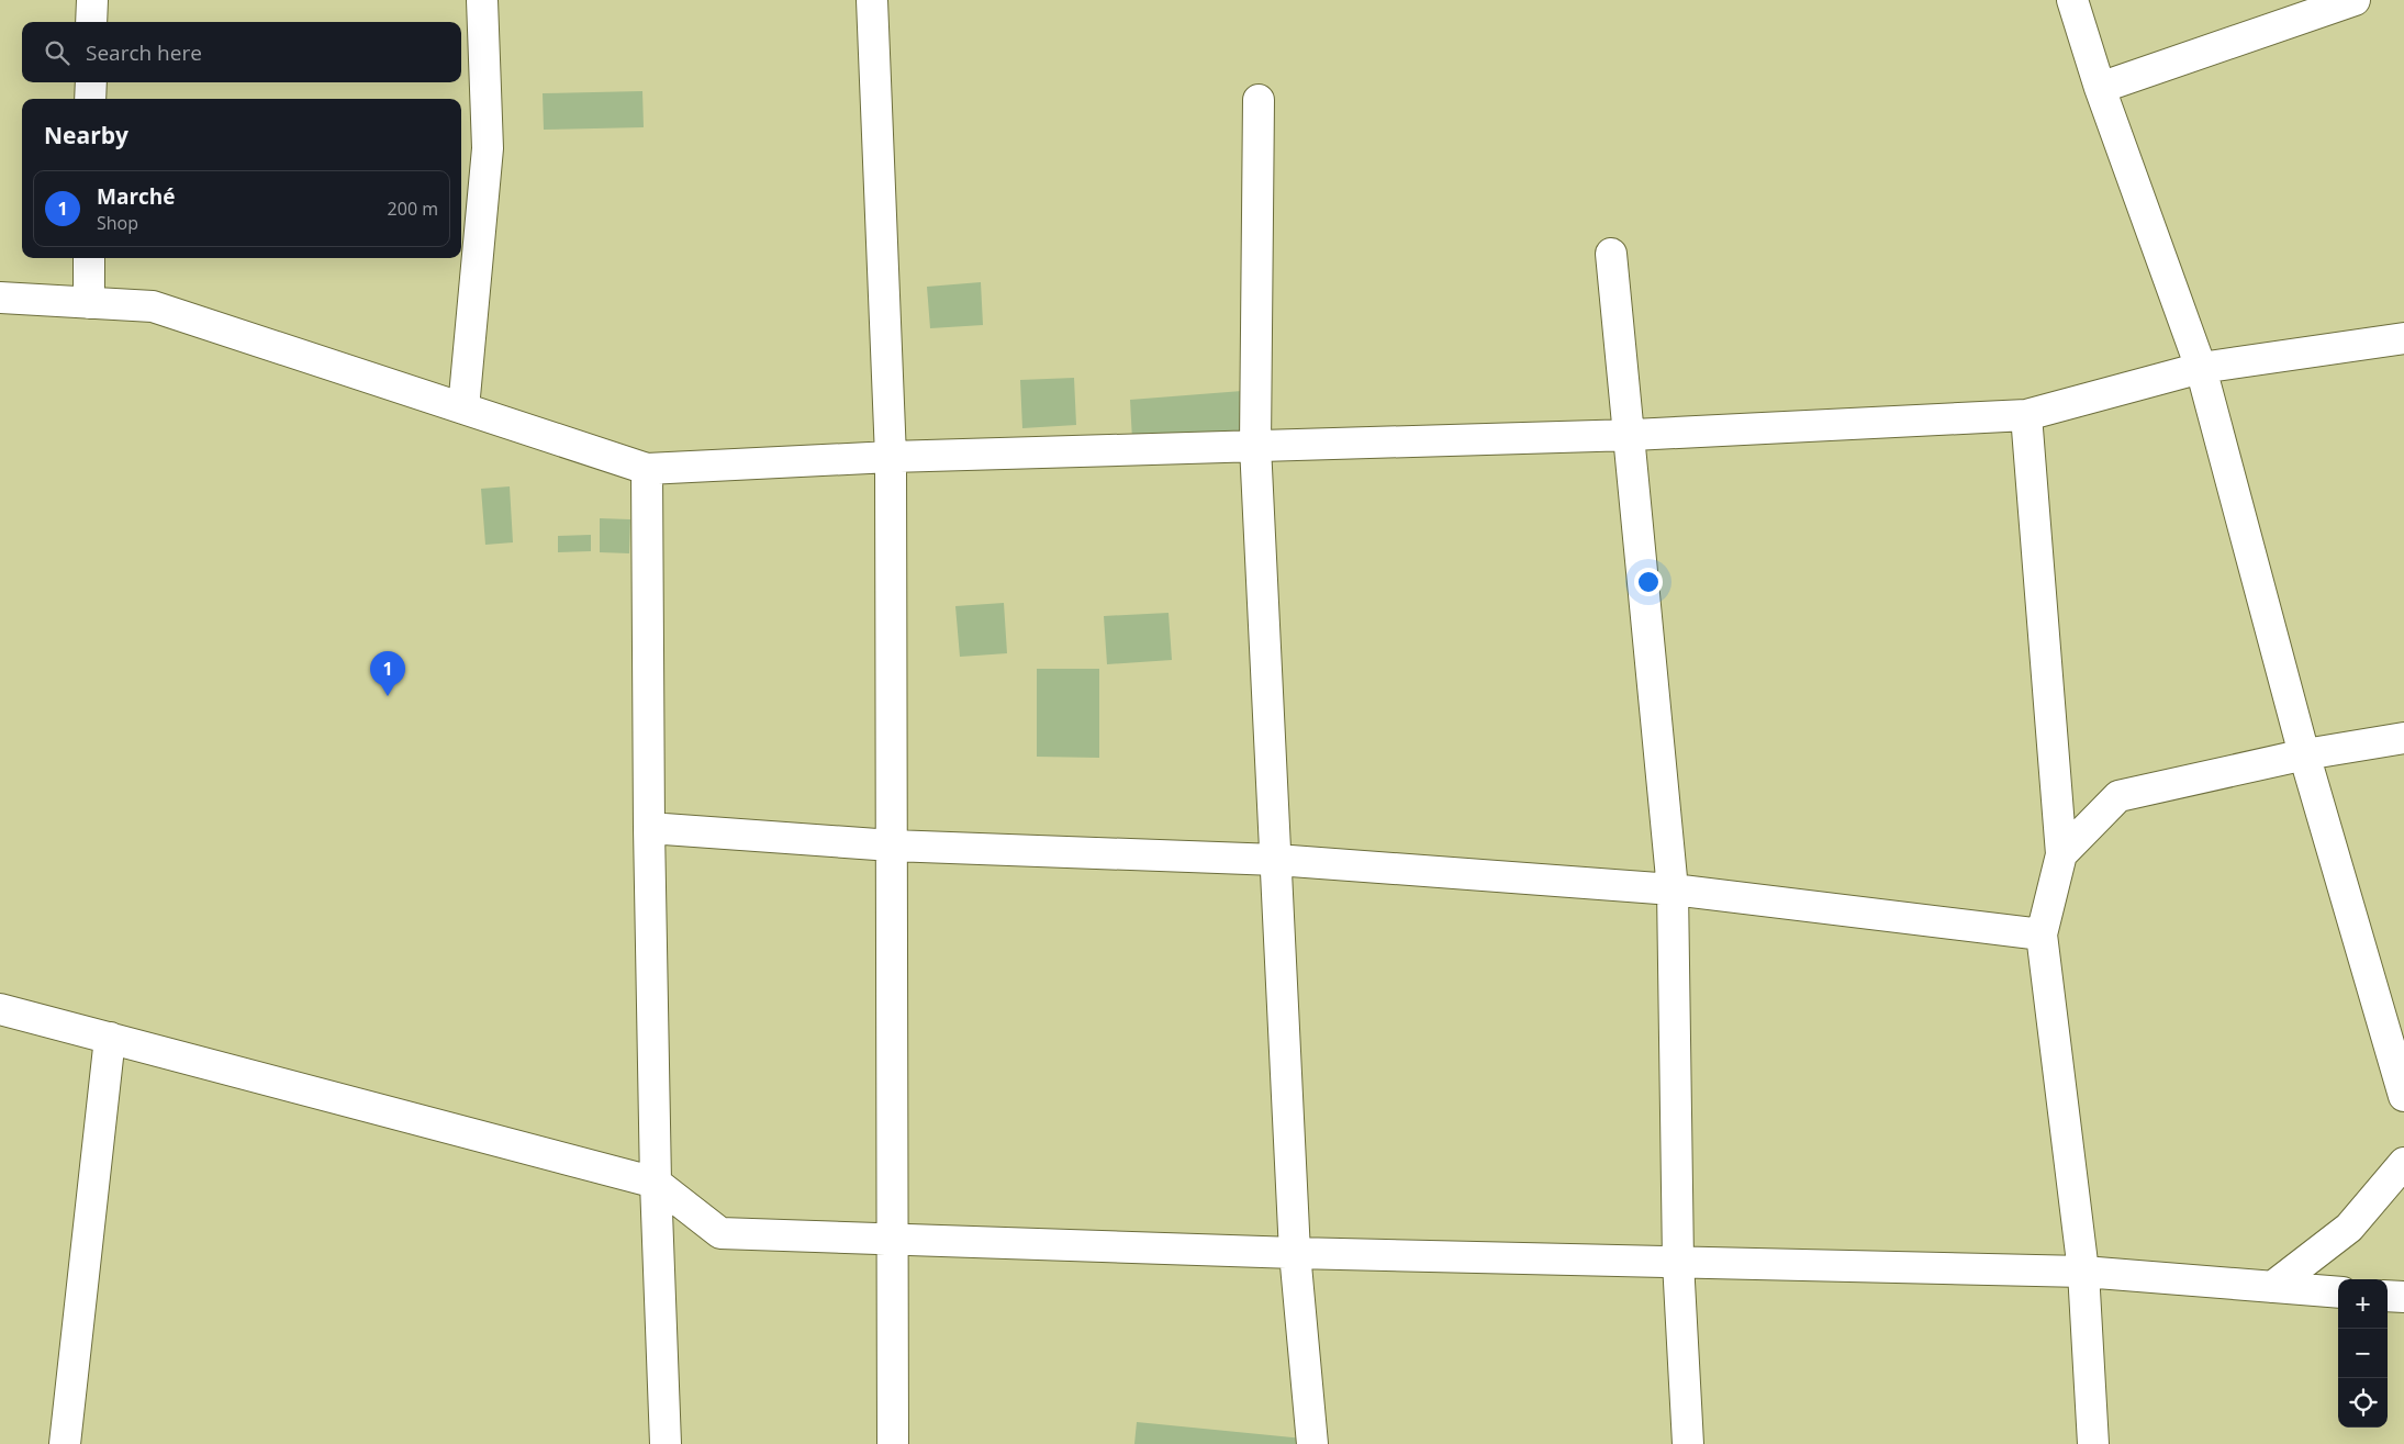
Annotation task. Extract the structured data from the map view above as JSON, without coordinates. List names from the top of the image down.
{
  "page": {
    "search": "Search here",
    "heading": "Nearby",
    "list": [
      {
        "mark": "1",
        "name": "Marché",
        "note": "Shop",
        "value": "200 m"
      }
    ],
    "pins": "1",
    "map_buttons": ["+", "−"]
  }
}
